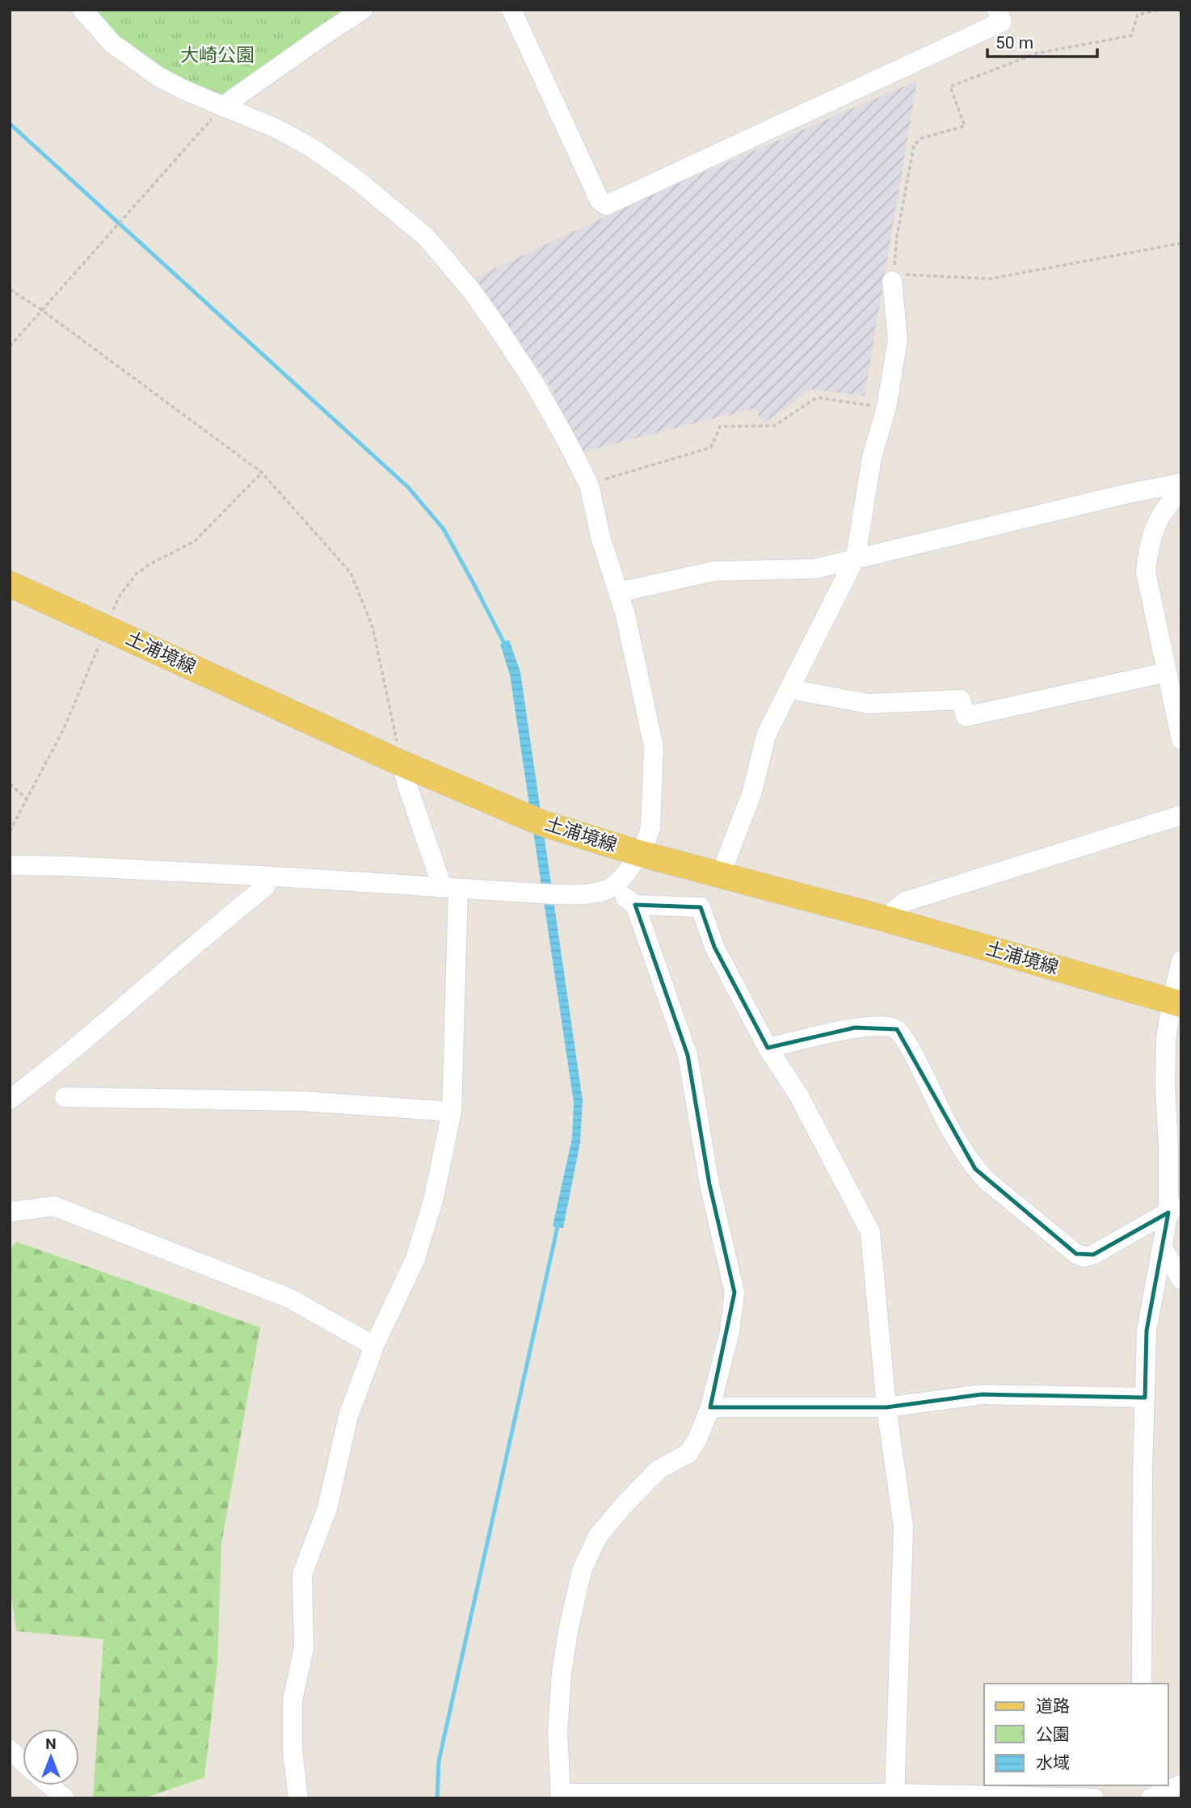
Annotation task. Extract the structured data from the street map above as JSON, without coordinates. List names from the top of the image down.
{
  "streets": {
    "main road": ["土浦境線"]
  },
  "parks": ["大崎公園"],
  "legend": ["道路", "公園", "水域"],
  "scale_bar": "50 m",
  "north": "top"
}
